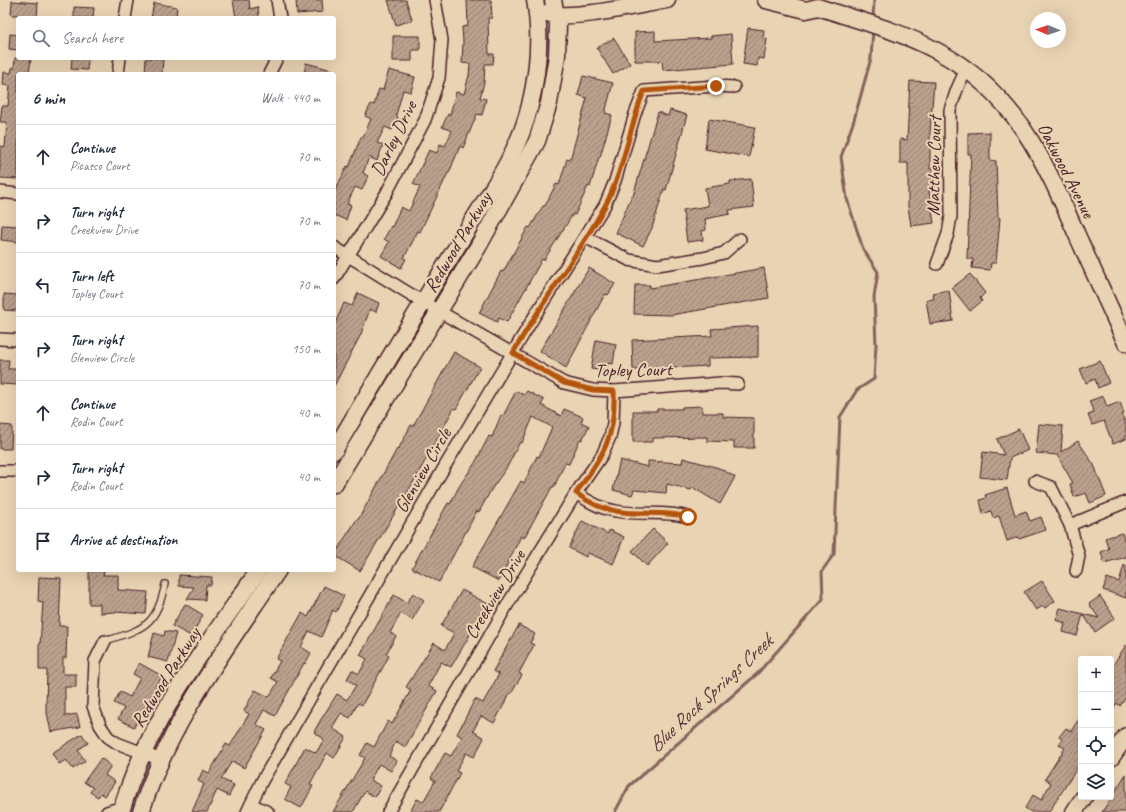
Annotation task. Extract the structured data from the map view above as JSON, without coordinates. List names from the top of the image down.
{
  "streets": {
    "main road": ["Oakwood Avenue", "Redwood Parkway"],
    "street": [
      "Darley Drive",
      "Matthew Court",
      "Topley Court",
      "Glenview Circle",
      "Creekview Drive"
    ]
  },
  "crossings": [
    ["Darley Drive", "Topley Court"],
    ["Matthew Court", "Oakwood Avenue"],
    ["Redwood Parkway", "Topley Court"],
    ["Topley Court", "Glenview Circle"],
    ["Topley Court", "Creekview Drive"]
  ],
  "water": ["Blue Rock Springs Creek"],
  "north": "left",
  "page": {
    "search": "Search here",
    "heading": ["6 min", "Walk · 440 m"],
    "list": [
      ["Continue", "Picasso Court", "70 m"],
      ["Turn right", "Creekview Drive", "70 m"],
      ["Turn left", "Topley Court", "70 m"],
      ["Turn right", "Glenview Circle", "150 m"],
      ["Continue", "Rodin Court", "40 m"],
      ["Turn right", "Rodin Court", "40 m"],
      "Arrive at destination"
    ],
    "map_buttons": ["+", "−"]
  }
}
